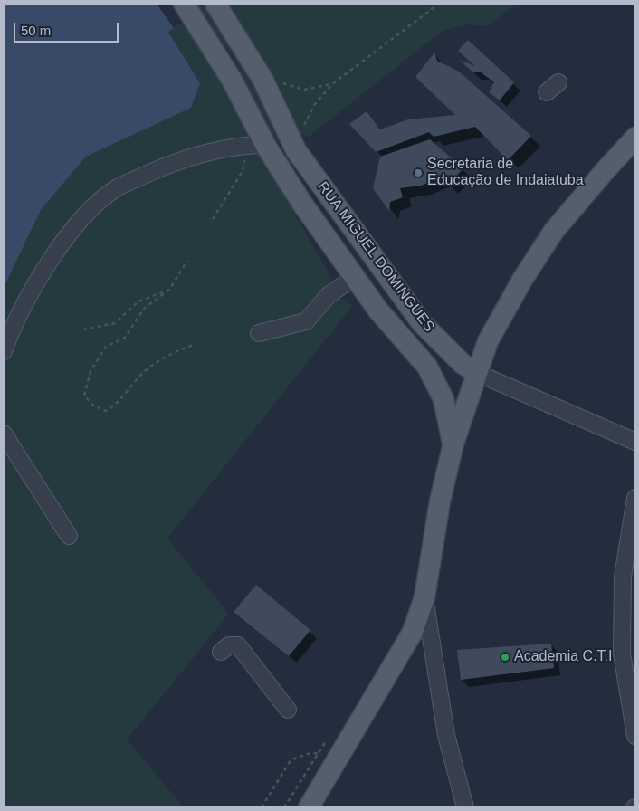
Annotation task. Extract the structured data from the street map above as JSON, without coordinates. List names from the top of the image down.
{
  "streets": {
    "main road": ["RUA MIGUEL DOMINGUES"]
  },
  "places": ["Secretaria de Educação de Indaiatuba", "Academia C.T.I"],
  "scale_bar": "50 m"
}
